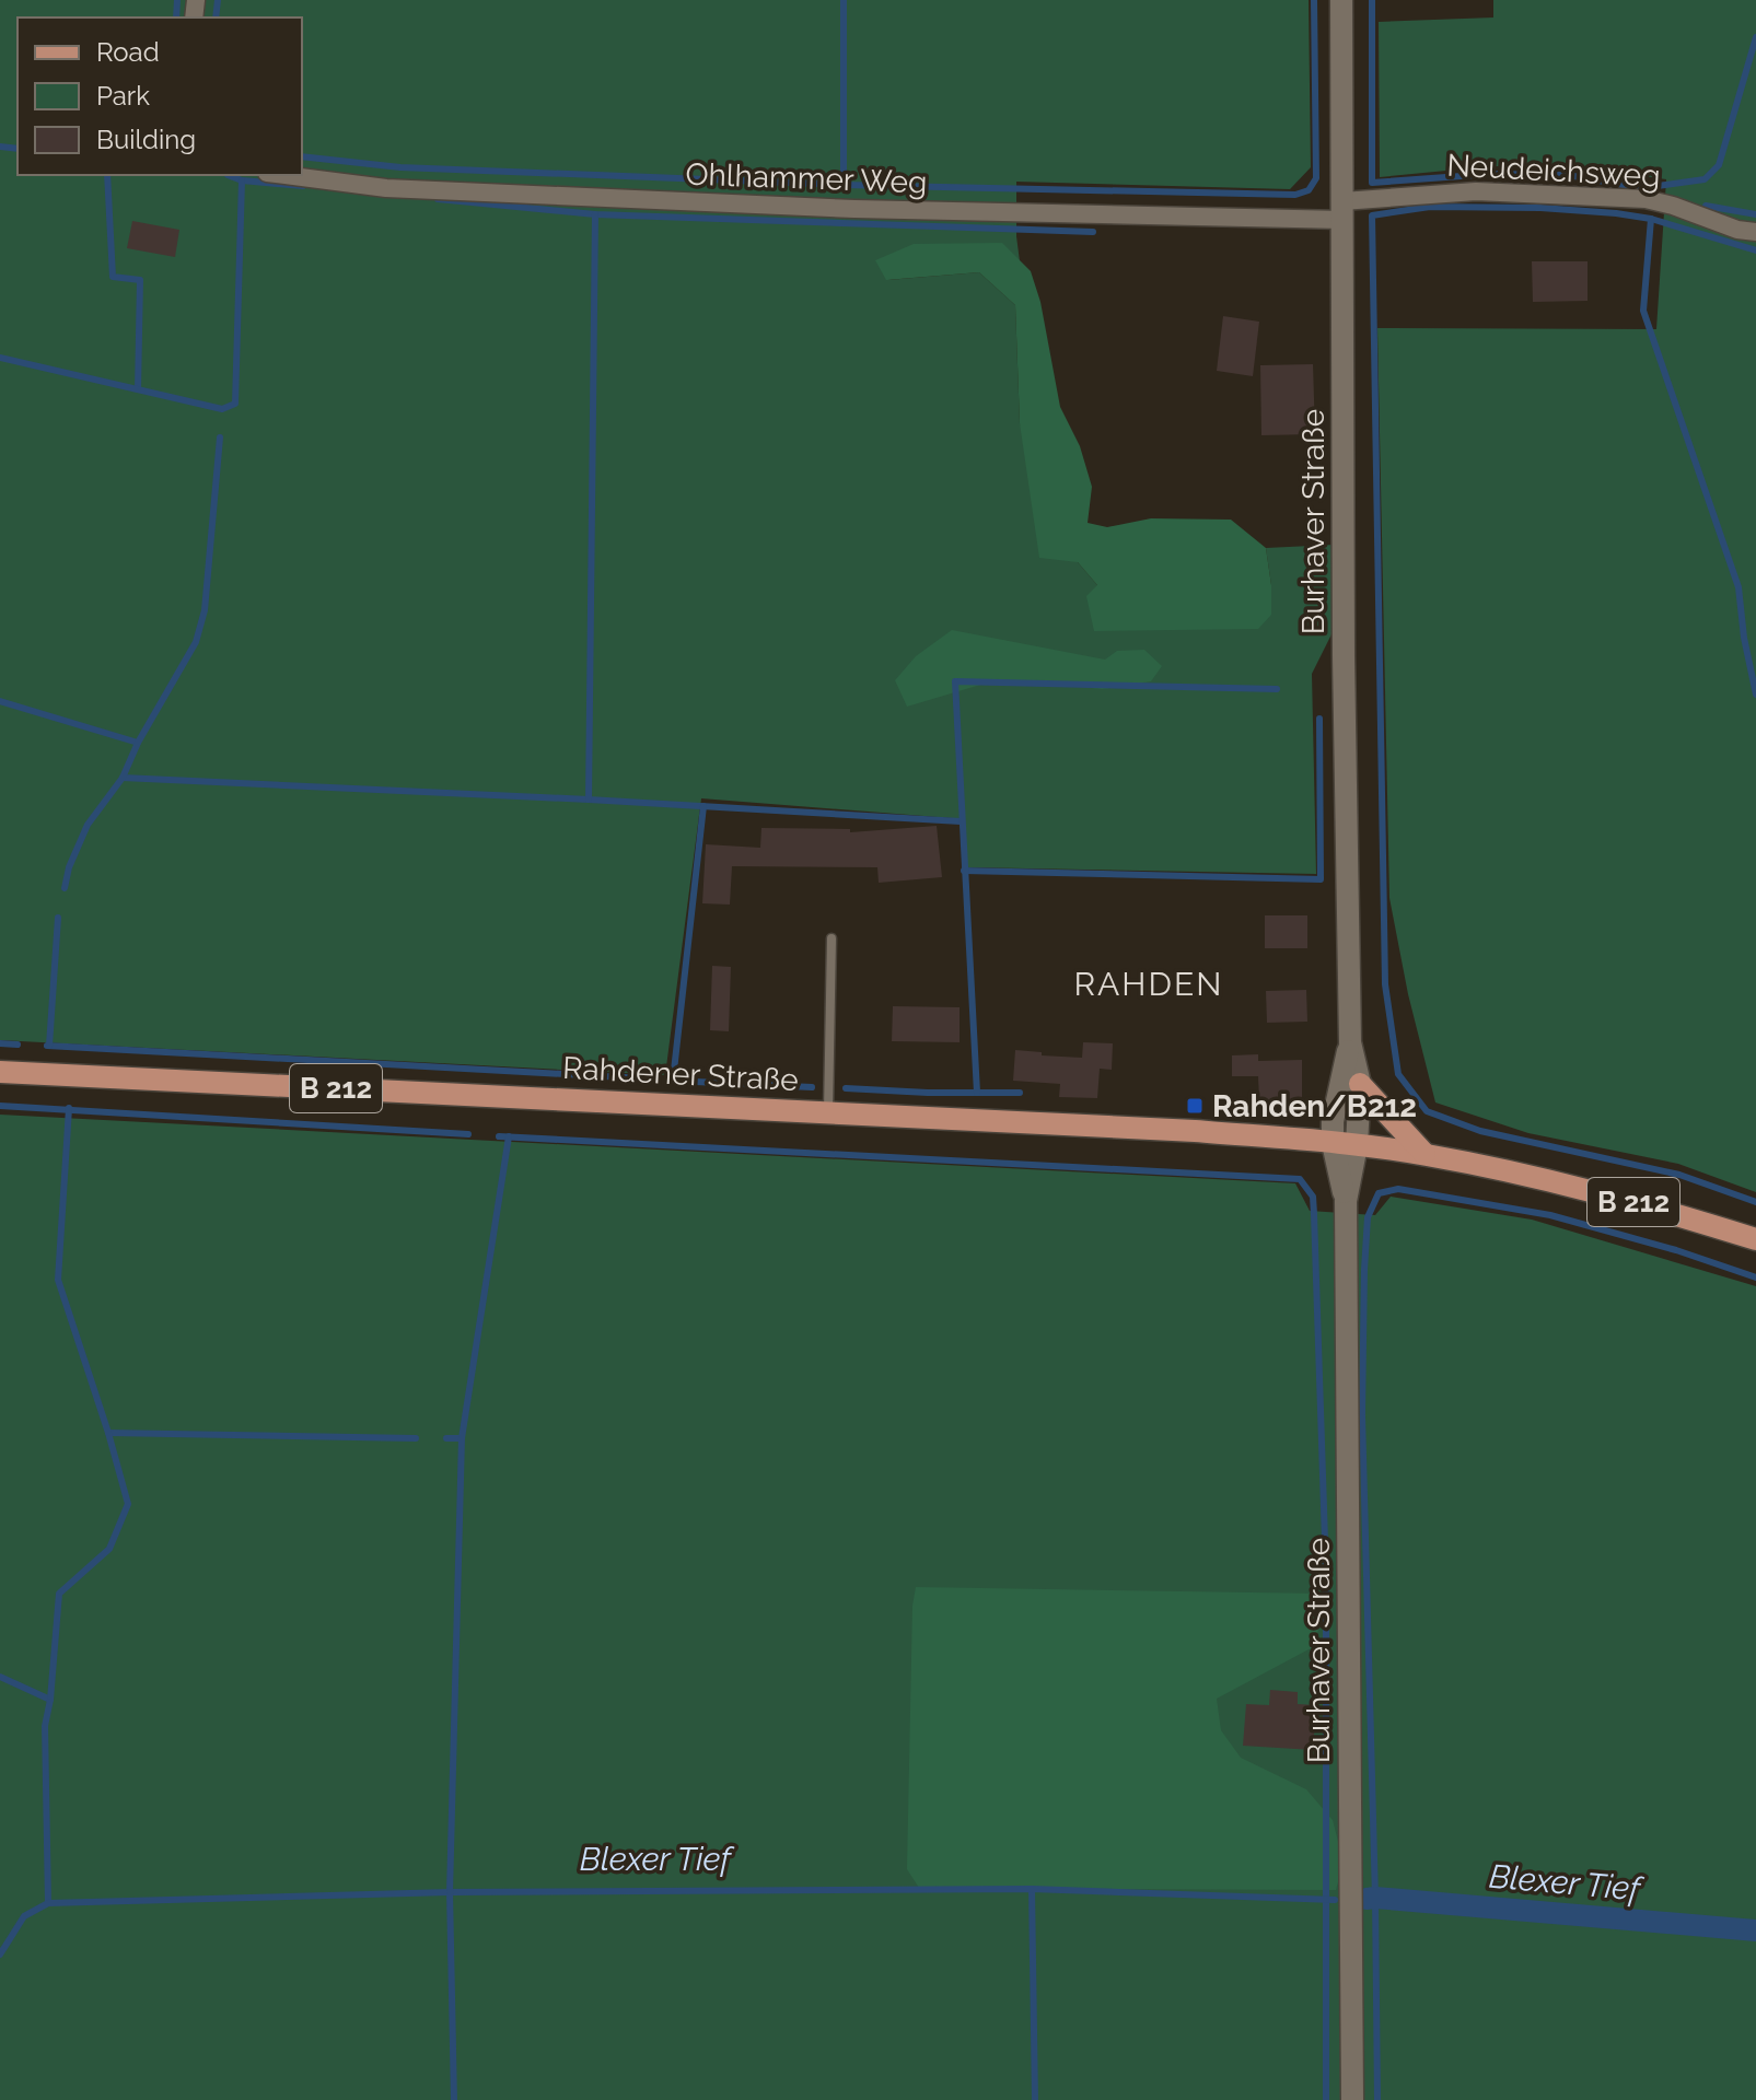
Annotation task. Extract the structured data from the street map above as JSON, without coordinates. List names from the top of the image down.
{
  "streets": {
    "main road": ["Burhaver Straße", "Rahdener Straße", "B 212"],
    "street": ["Neudeichsweg", "Ohlhammer Weg"]
  },
  "crossings": [
    ["Neudeichsweg", "Ohlhammer Weg"],
    ["Neudeichsweg", "Burhaver Straße"],
    ["Ohlhammer Weg", "Burhaver Straße"],
    ["Burhaver Straße", "Rahdener Straße"],
    ["Burhaver Straße", "B 212"],
    ["Rahdener Straße", "B 212"]
  ],
  "districts": ["RAHDEN"],
  "water": ["Blexer Tief"],
  "places": {
    "transit": ["Rahden/B212"]
  },
  "legend": ["Road", "Park", "Building"]
}
